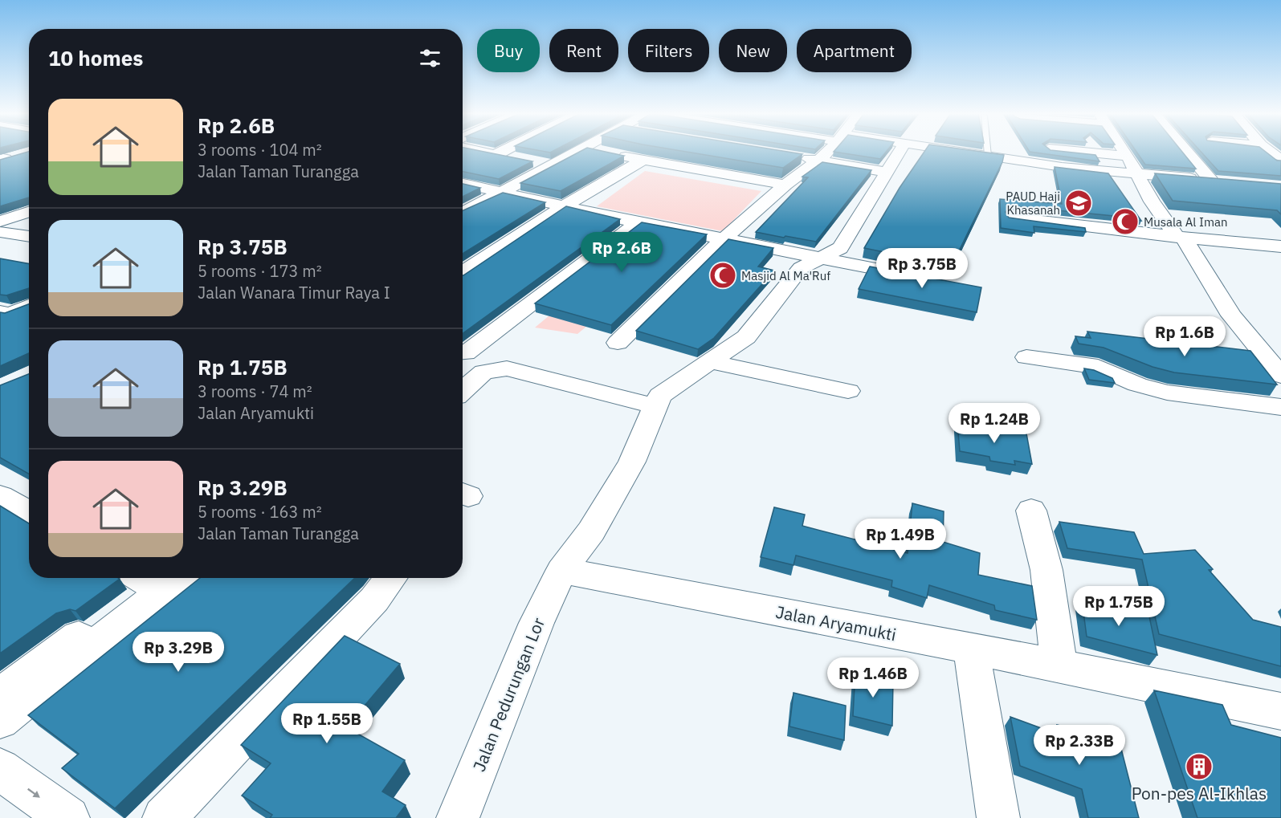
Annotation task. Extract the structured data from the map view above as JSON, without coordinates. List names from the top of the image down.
{
  "streets": {
    "street": ["Jalan Aryamukti", "Jalan Pedurungan Lor"]
  },
  "crossings": [
    ["Jalan Aryamukti", "Jalan Pedurungan Lor"]
  ],
  "places": {
    "school or university": ["PAUD Haji Khasanah"],
    "mosque": ["Musala Al Iman", "Masjid Al Ma'Ruf"],
    "building": ["Pon-pes Al-Ikhlas"]
  },
  "page": {
    "chip": [
      "Buy",
      "Rent",
      "Filters",
      "New",
      "Apartment"
    ],
    "heading": "10 homes",
    "list": [
      {
        "name": "Rp 2.6B",
        "note": "3 rooms · 104 m² · Jalan Taman Turangga"
      },
      {
        "name": "Rp 3.75B",
        "note": "5 rooms · 173 m² · Jalan Wanara Timur Raya I"
      },
      {
        "name": "Rp 1.75B",
        "note": "3 rooms · 74 m² · Jalan Aryamukti"
      },
      {
        "name": "Rp 3.29B",
        "note": "5 rooms · 163 m² · Jalan Taman Turangga"
      }
    ],
    "price": [
      "Rp 2.6B",
      "Rp 3.75B",
      "Rp 1.6B",
      "Rp 1.24B",
      "Rp 1.49B",
      "Rp 1.75B",
      "Rp 3.29B",
      "Rp 1.46B",
      "Rp 1.55B",
      "Rp 2.33B"
    ]
  }
}
